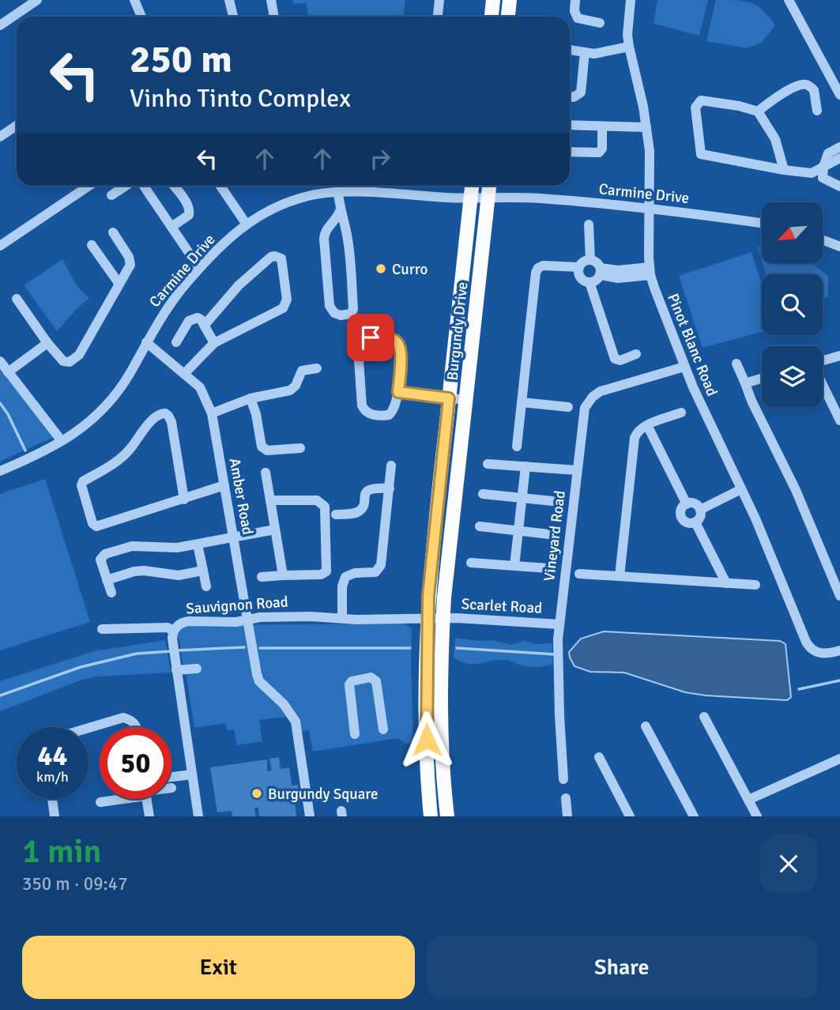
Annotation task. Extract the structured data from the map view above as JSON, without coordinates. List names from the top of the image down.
{
  "streets": {
    "main road": ["Burgundy Drive"],
    "street": [
      "Carmine Drive",
      "Pinot Blanc Road",
      "Amber Road",
      "Vineyard Road",
      "Sauvignon Road",
      "Scarlet Road"
    ]
  },
  "crossings": [
    ["Carmine Drive", "Burgundy Drive"],
    ["Carmine Drive", "Pinot Blanc Road"],
    ["Carmine Drive", "Amber Road"],
    ["Burgundy Drive", "Sauvignon Road"],
    ["Burgundy Drive", "Scarlet Road"],
    ["Pinot Blanc Road", "Vineyard Road"],
    ["Amber Road", "Sauvignon Road"],
    ["Vineyard Road", "Scarlet Road"],
    ["Sauvignon Road", "Scarlet Road"]
  ],
  "places": ["Curro", "Burgundy Square"],
  "north": "bottom left",
  "page": {
    "turn": ["250 m", "Vinho Tinto Complex"],
    "speed": "44 km/h",
    "limit": "50",
    "heading": ["1 min", "350 m · 09:47"],
    "buttons": ["Exit", "Share"]
  }
}
